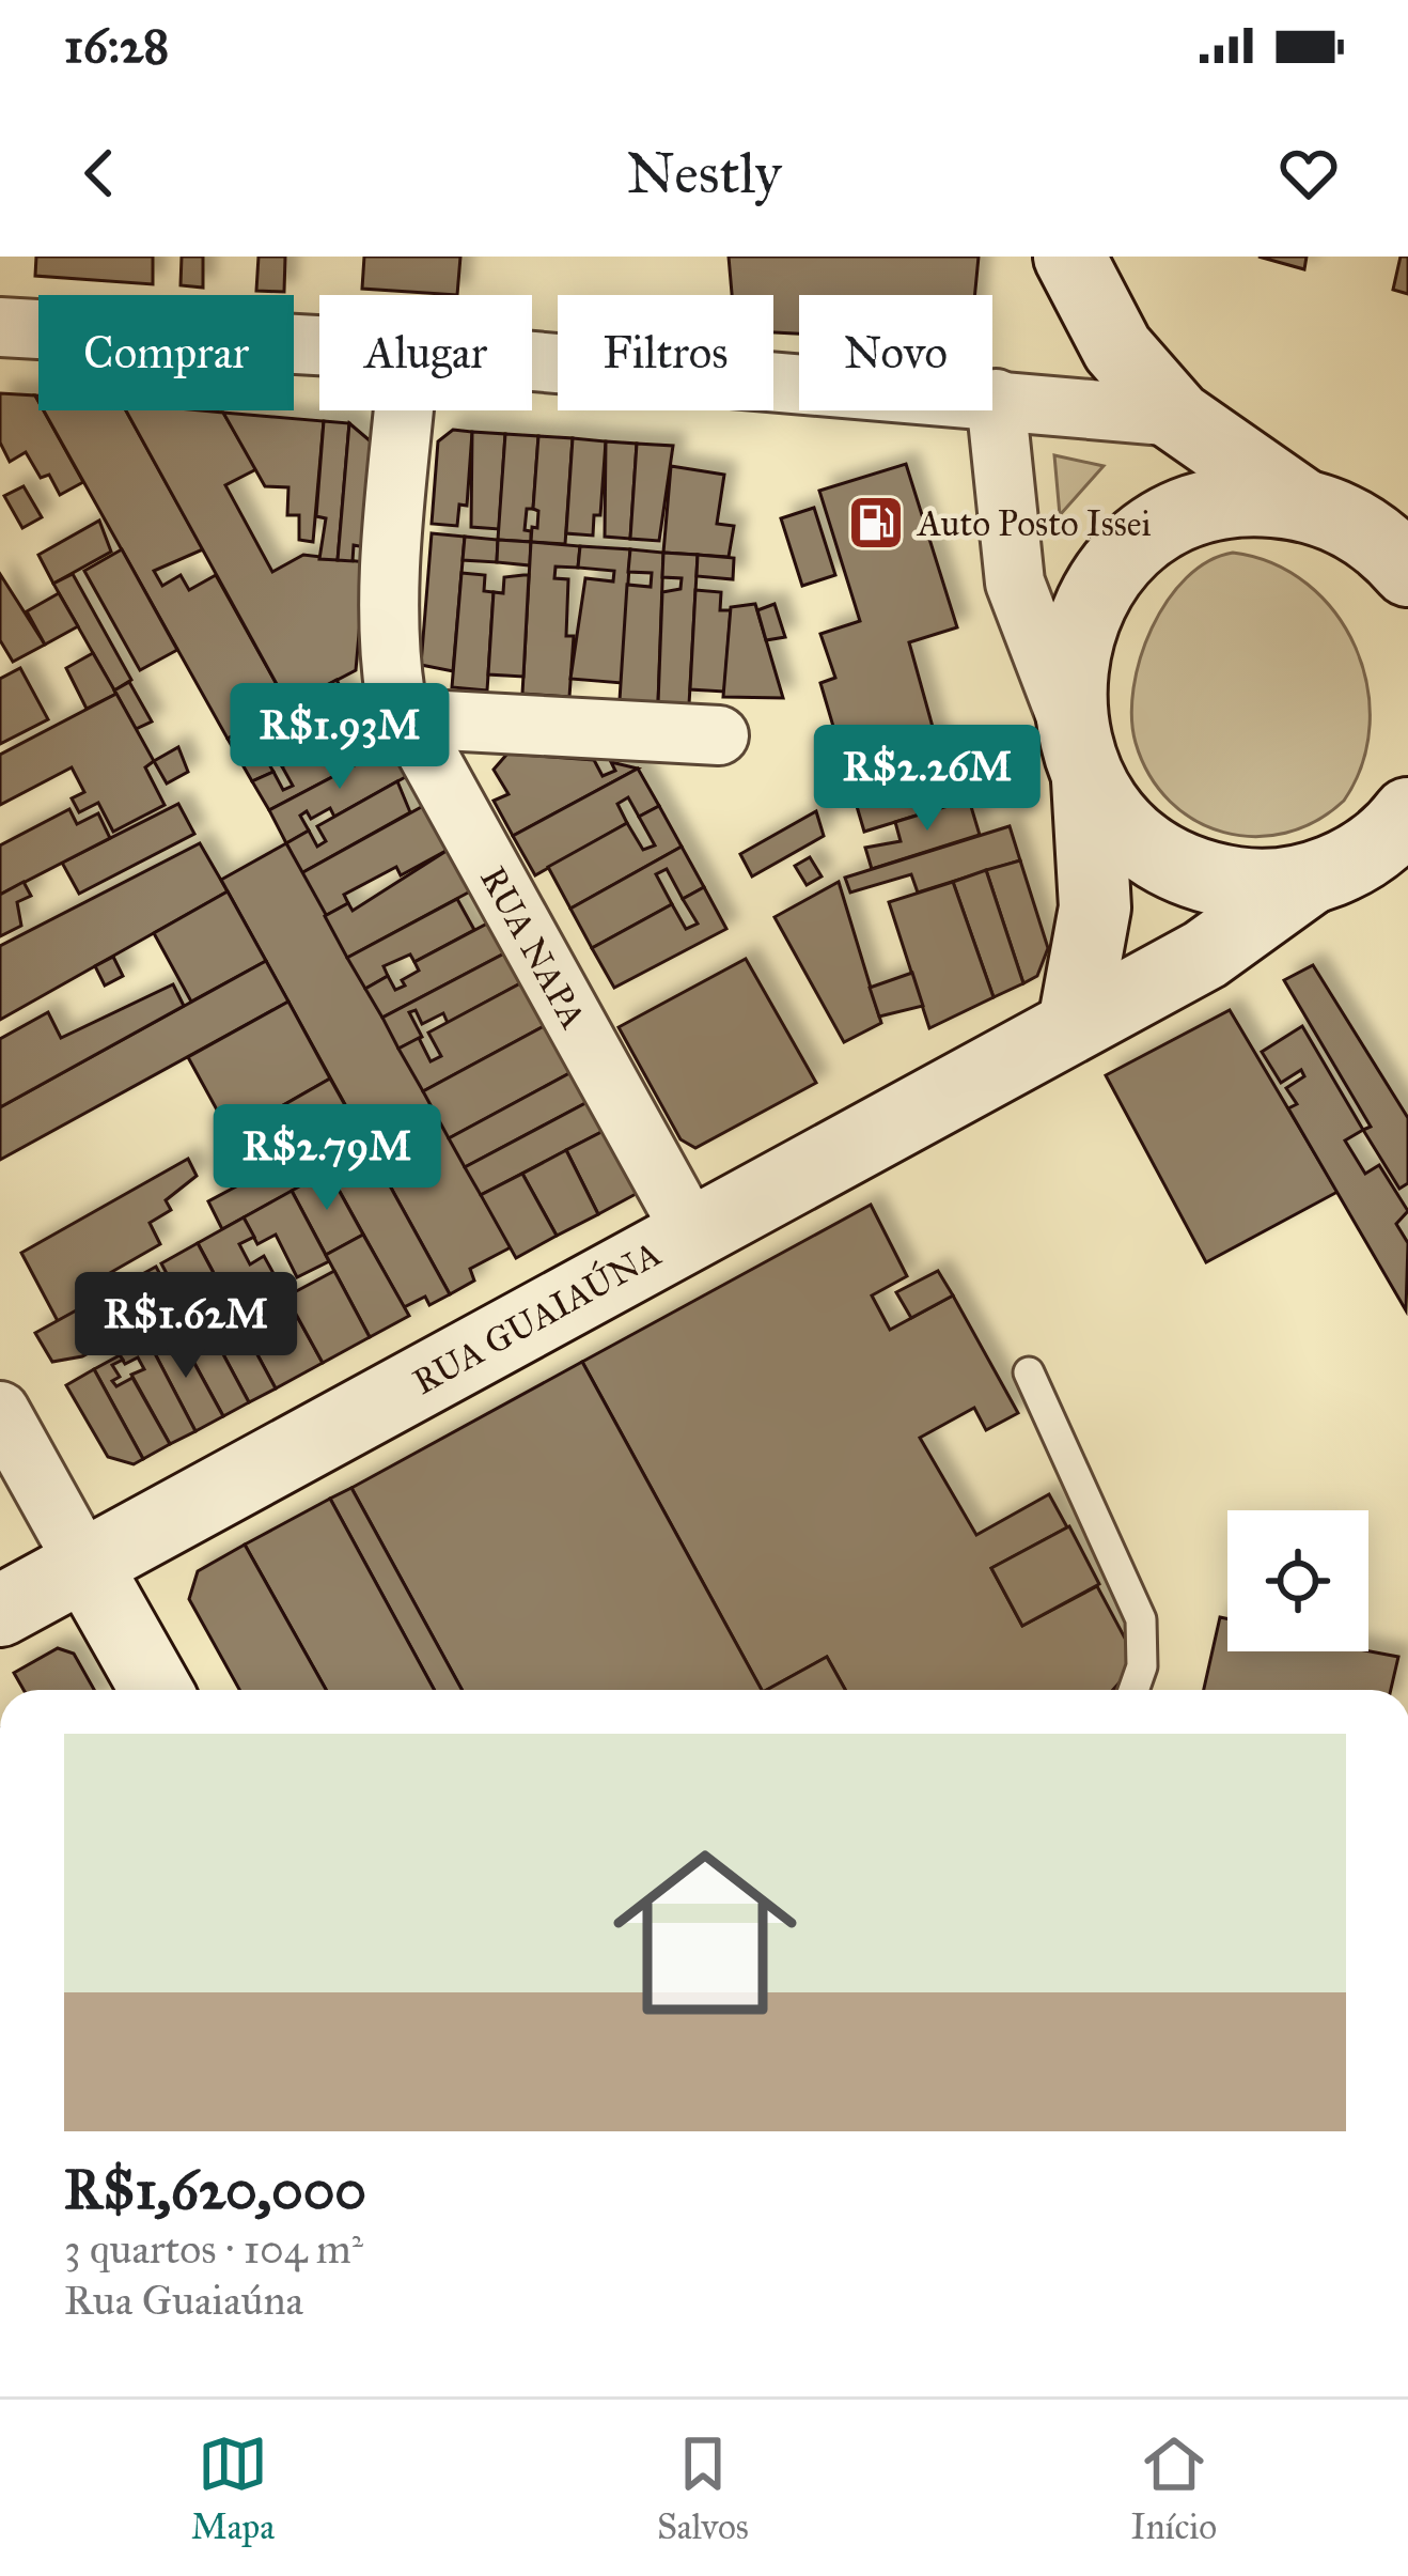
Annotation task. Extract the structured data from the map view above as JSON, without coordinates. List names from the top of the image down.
{
  "streets": {
    "street": ["RUA NAPA", "RUA GUAIAÚNA"]
  },
  "crossings": [
    ["RUA NAPA", "RUA GUAIAÚNA"]
  ],
  "places": {
    "fuel station": ["Auto Posto Issei"]
  },
  "page": {
    "status": "16:28",
    "header": "Nestly",
    "chip": [
      "Comprar",
      "Alugar",
      "Filtros",
      "Novo"
    ],
    "price": [
      "R$1.93M",
      "R$2.26M",
      "R$2.79M",
      "R$1.62M"
    ],
    "list": [
      {
        "name": "R$1,620,000",
        "note": "3 quartos · 104 m² · Rua Guaiaúna"
      }
    ],
    "tabs": ["Mapa", "Salvos", "Início"]
  }
}
